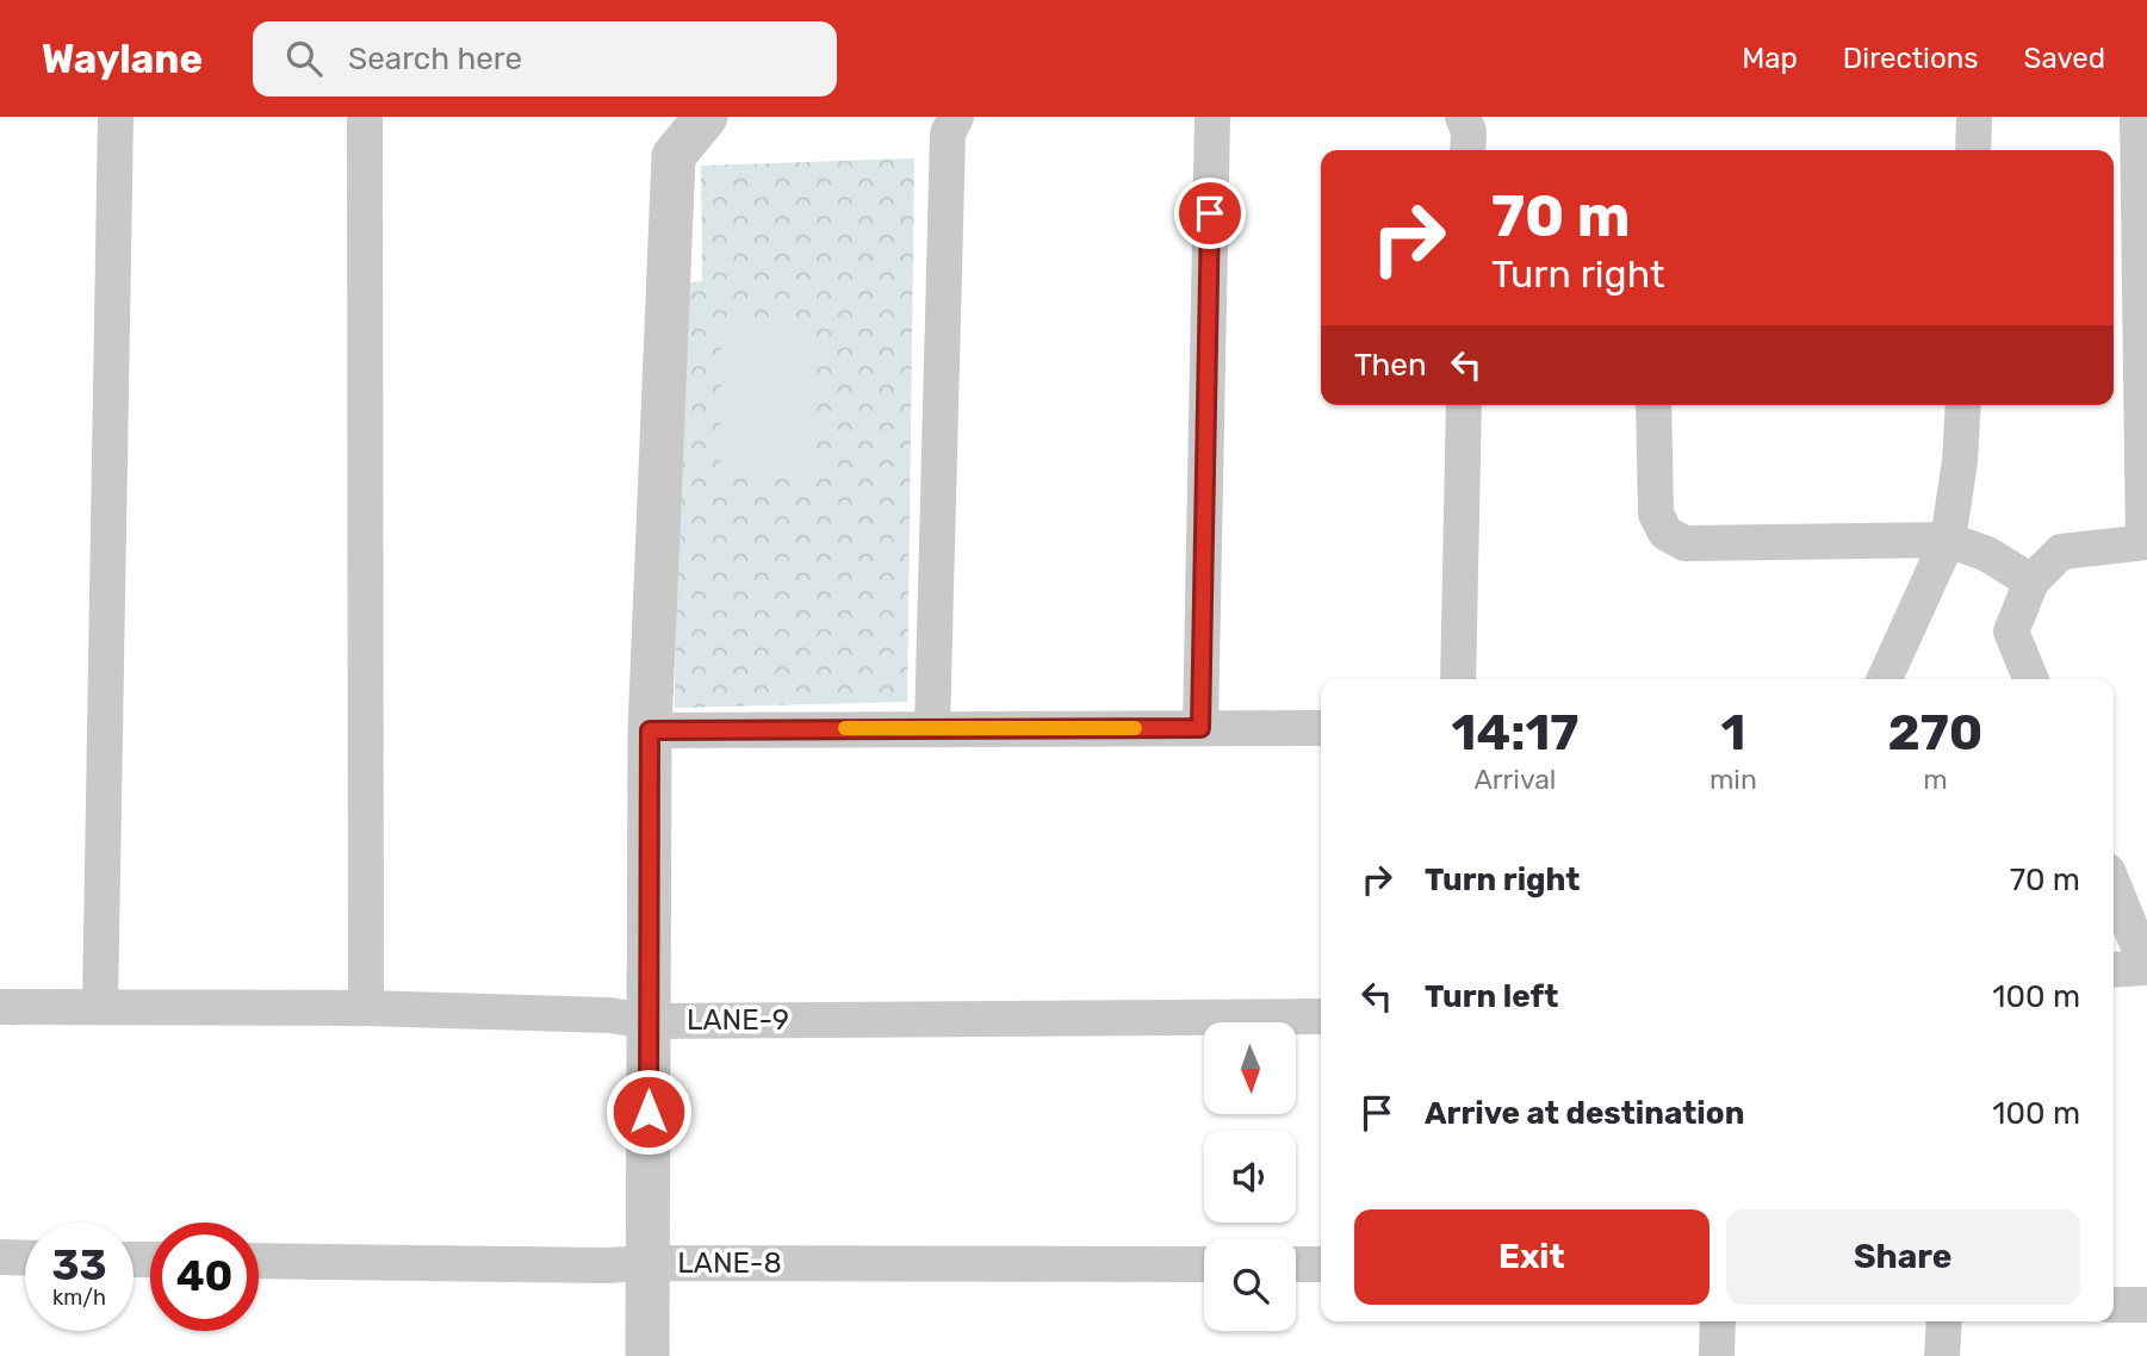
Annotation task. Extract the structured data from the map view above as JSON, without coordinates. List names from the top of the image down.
{
  "streets": {
    "street": ["LANE-9", "LANE-8"]
  },
  "north": "bottom",
  "page": {
    "header": "Waylane",
    "search": "Search here",
    "nav": ["Map", "Directions", "Saved"],
    "turn": ["70 m", "Turn right"],
    "then": "Then",
    "eta": [
      "14:17",
      "Arrival",
      "1",
      "min",
      "270",
      "m"
    ],
    "list": [
      {
        "name": "Turn right",
        "value": "70 m"
      },
      {
        "name": "Turn left",
        "value": "100 m"
      },
      {
        "name": "Arrive at destination",
        "value": "100 m"
      }
    ],
    "buttons": ["Exit", "Share"],
    "speed": "33 km/h",
    "limit": "40"
  }
}
